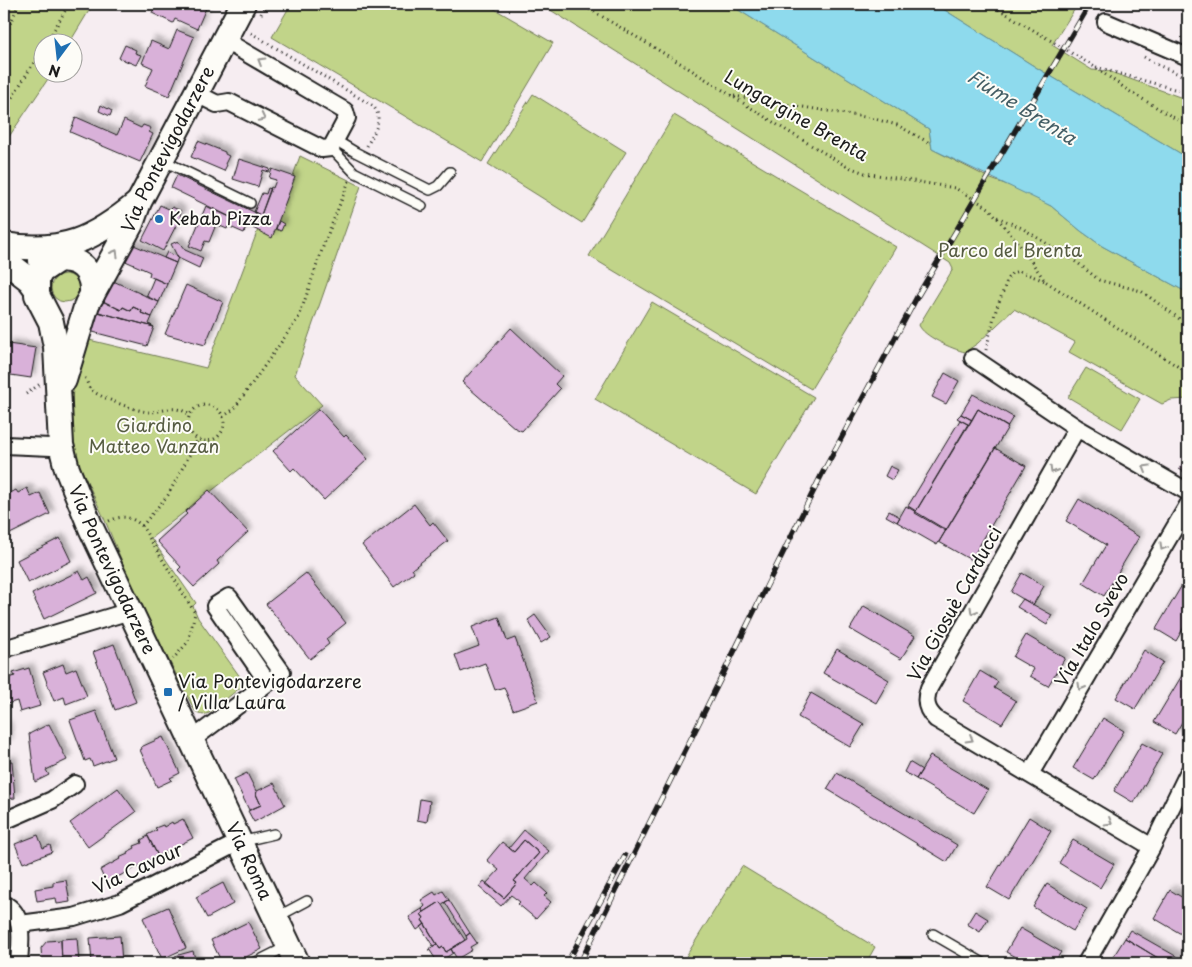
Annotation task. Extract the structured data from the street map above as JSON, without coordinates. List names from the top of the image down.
{
  "streets": {
    "main road": ["Via Pontevigodarzere", "Via Roma"],
    "street": ["Via Giosuè Carducci", "Via Italo Svevo", "Via Cavour"],
    "path": ["Lungargine Brenta"]
  },
  "crossings": [
    ["Via Pontevigodarzere", "Via Roma"],
    ["Via Giosuè Carducci", "Via Italo Svevo"],
    ["Via Roma", "Via Cavour"]
  ],
  "one_way": ["Via Italo Svevo"],
  "water": ["Fiume Brenta"],
  "parks": ["Parco del Brenta", "Giardino Matteo Vanzan"],
  "places": {
    "other": ["Kebab Pizza"],
    "transit": ["Via Pontevigodarzere / Villa Laura"]
  },
  "north": "bottom"
}
